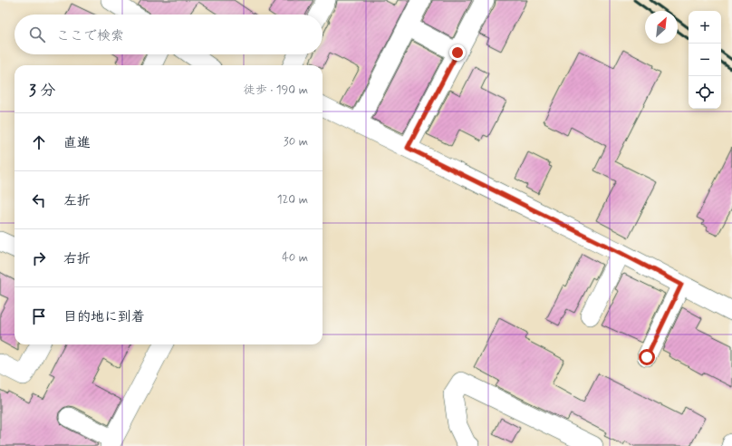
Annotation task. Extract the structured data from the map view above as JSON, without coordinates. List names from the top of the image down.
{
  "north": "top right",
  "page": {
    "map_buttons": ["+", "−"],
    "search": "ここで検索",
    "heading": ["3 分", "徒歩 · 190 m"],
    "list": [
      ["直進", "30 m"],
      ["左折", "120 m"],
      ["右折", "40 m"],
      "目的地に到着"
    ]
  }
}
